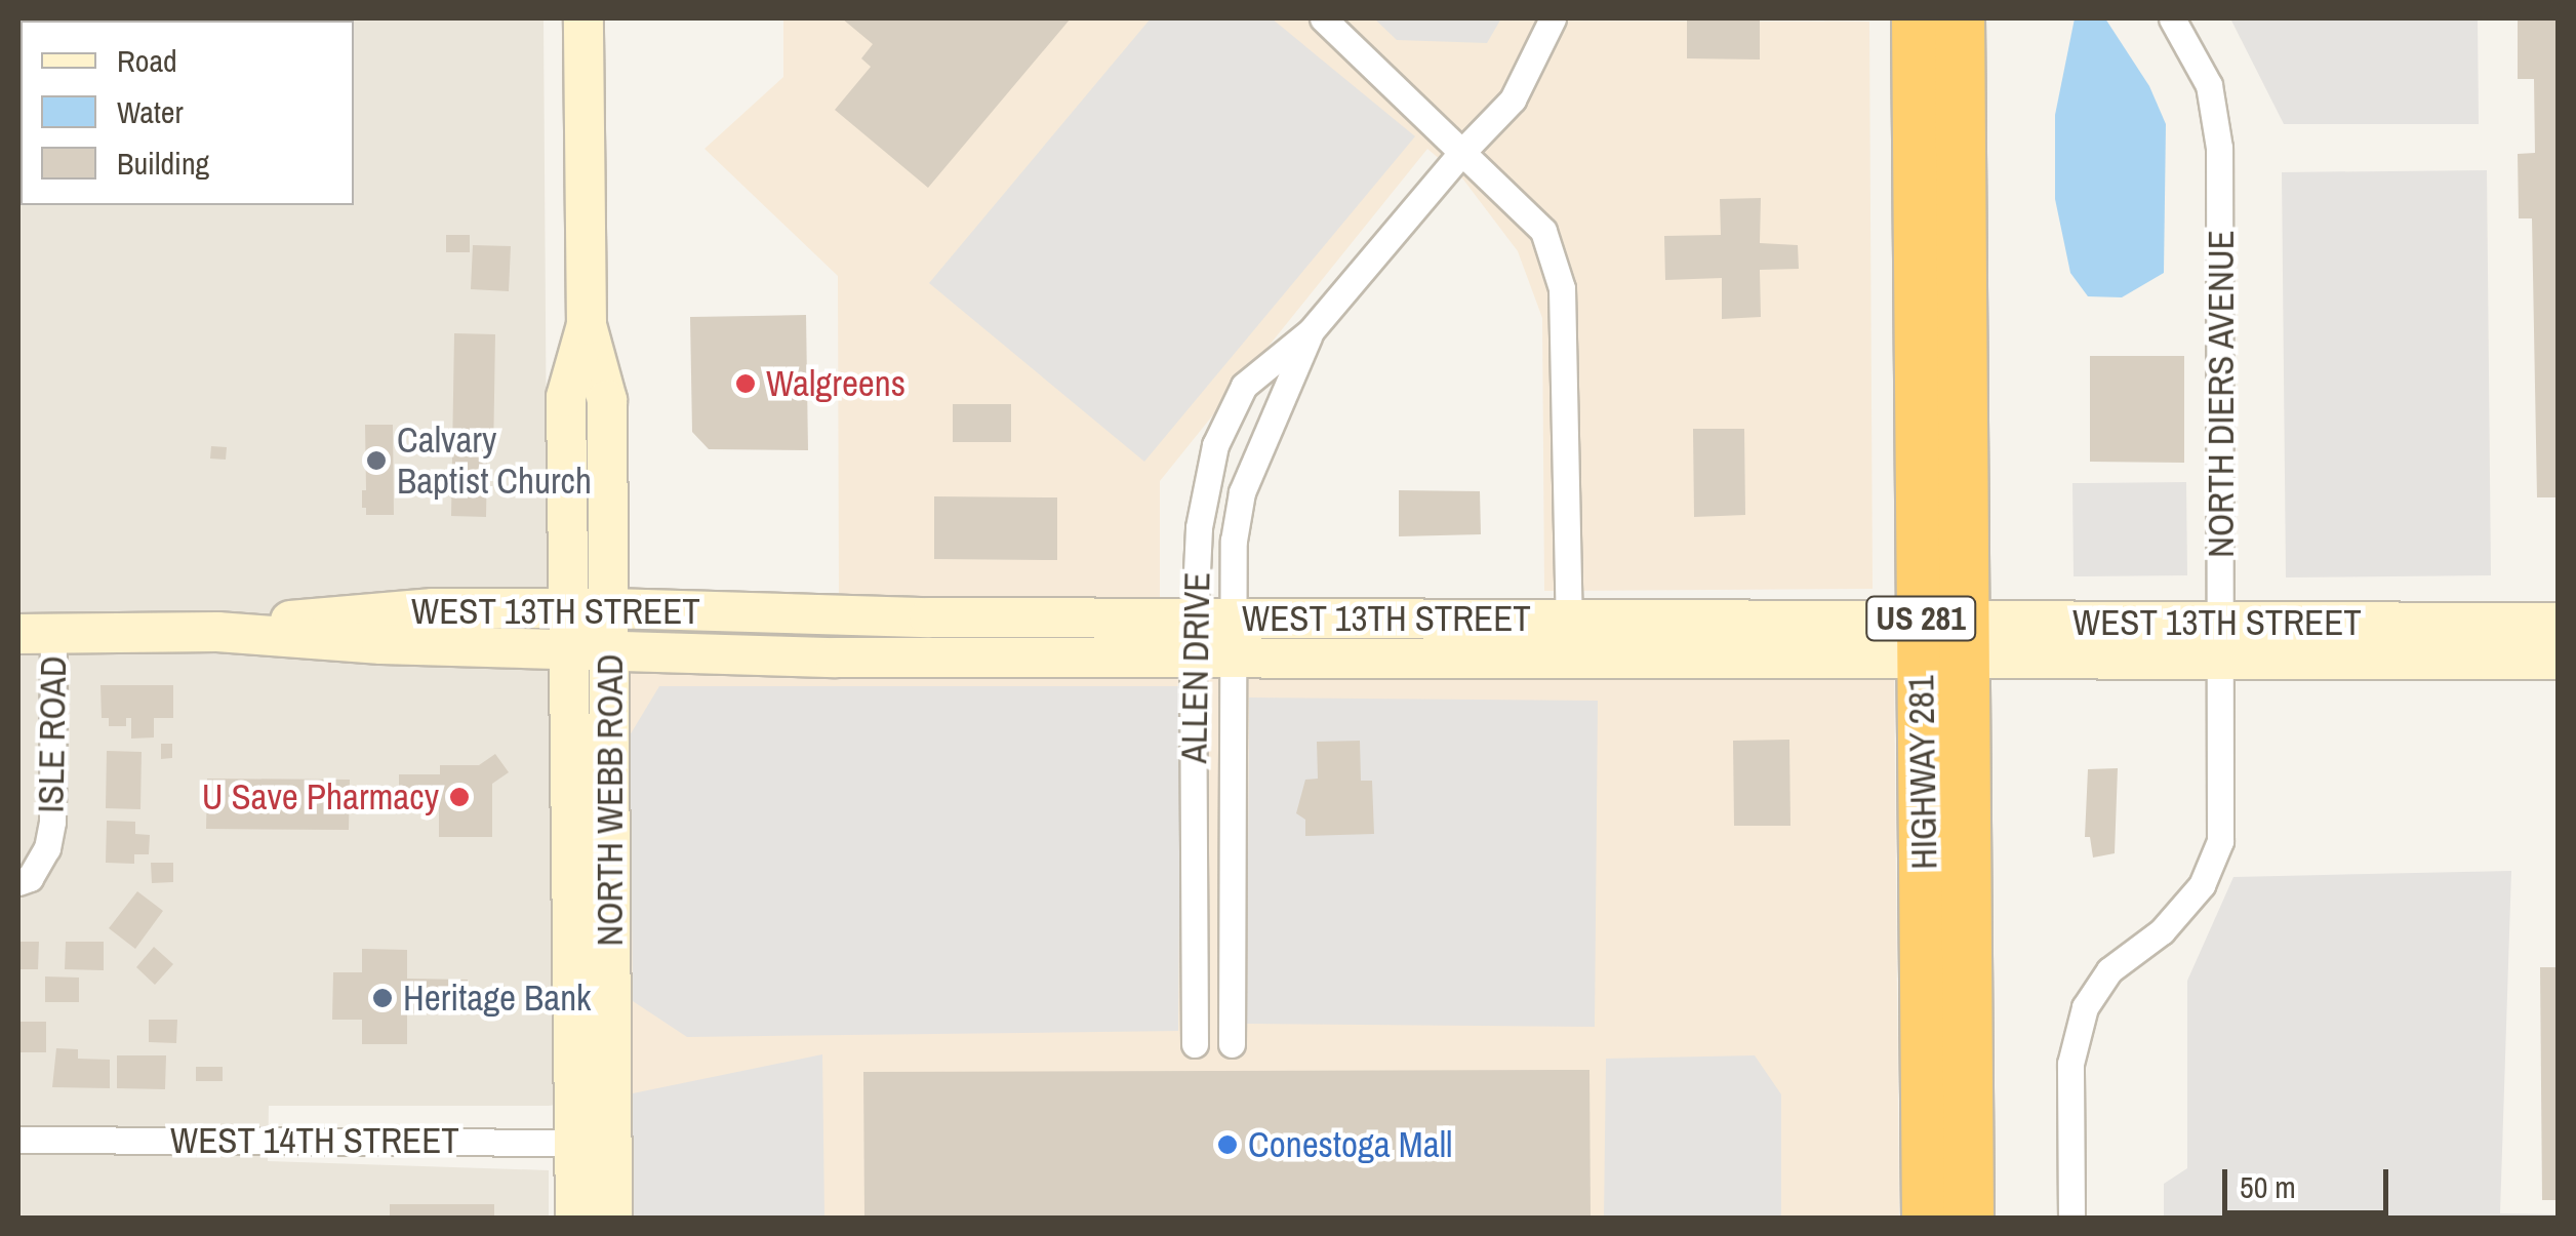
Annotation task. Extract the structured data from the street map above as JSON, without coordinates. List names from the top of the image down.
{
  "streets": {
    "highway": ["US 281", "HIGHWAY 281"],
    "main road": ["WEST 13TH STREET", "NORTH WEBB ROAD"],
    "street": [
      "NORTH DIERS AVENUE",
      "ALLEN DRIVE",
      "ISLE ROAD",
      "WEST 14TH STREET"
    ]
  },
  "crossings": [
    ["NORTH DIERS AVENUE", "WEST 13TH STREET"],
    ["WEST 13TH STREET", "ALLEN DRIVE"],
    ["WEST 13TH STREET", "ISLE ROAD"],
    ["WEST 13TH STREET", "HIGHWAY 281"],
    ["WEST 13TH STREET", "NORTH WEBB ROAD"],
    ["NORTH WEBB ROAD", "WEST 14TH STREET"]
  ],
  "places": [
    "Walgreens",
    "Calvary Baptist Church",
    "U Save Pharmacy",
    "Heritage Bank",
    "Conestoga Mall"
  ],
  "legend": ["Road", "Water", "Building"],
  "scale_bar": "50 m"
}
